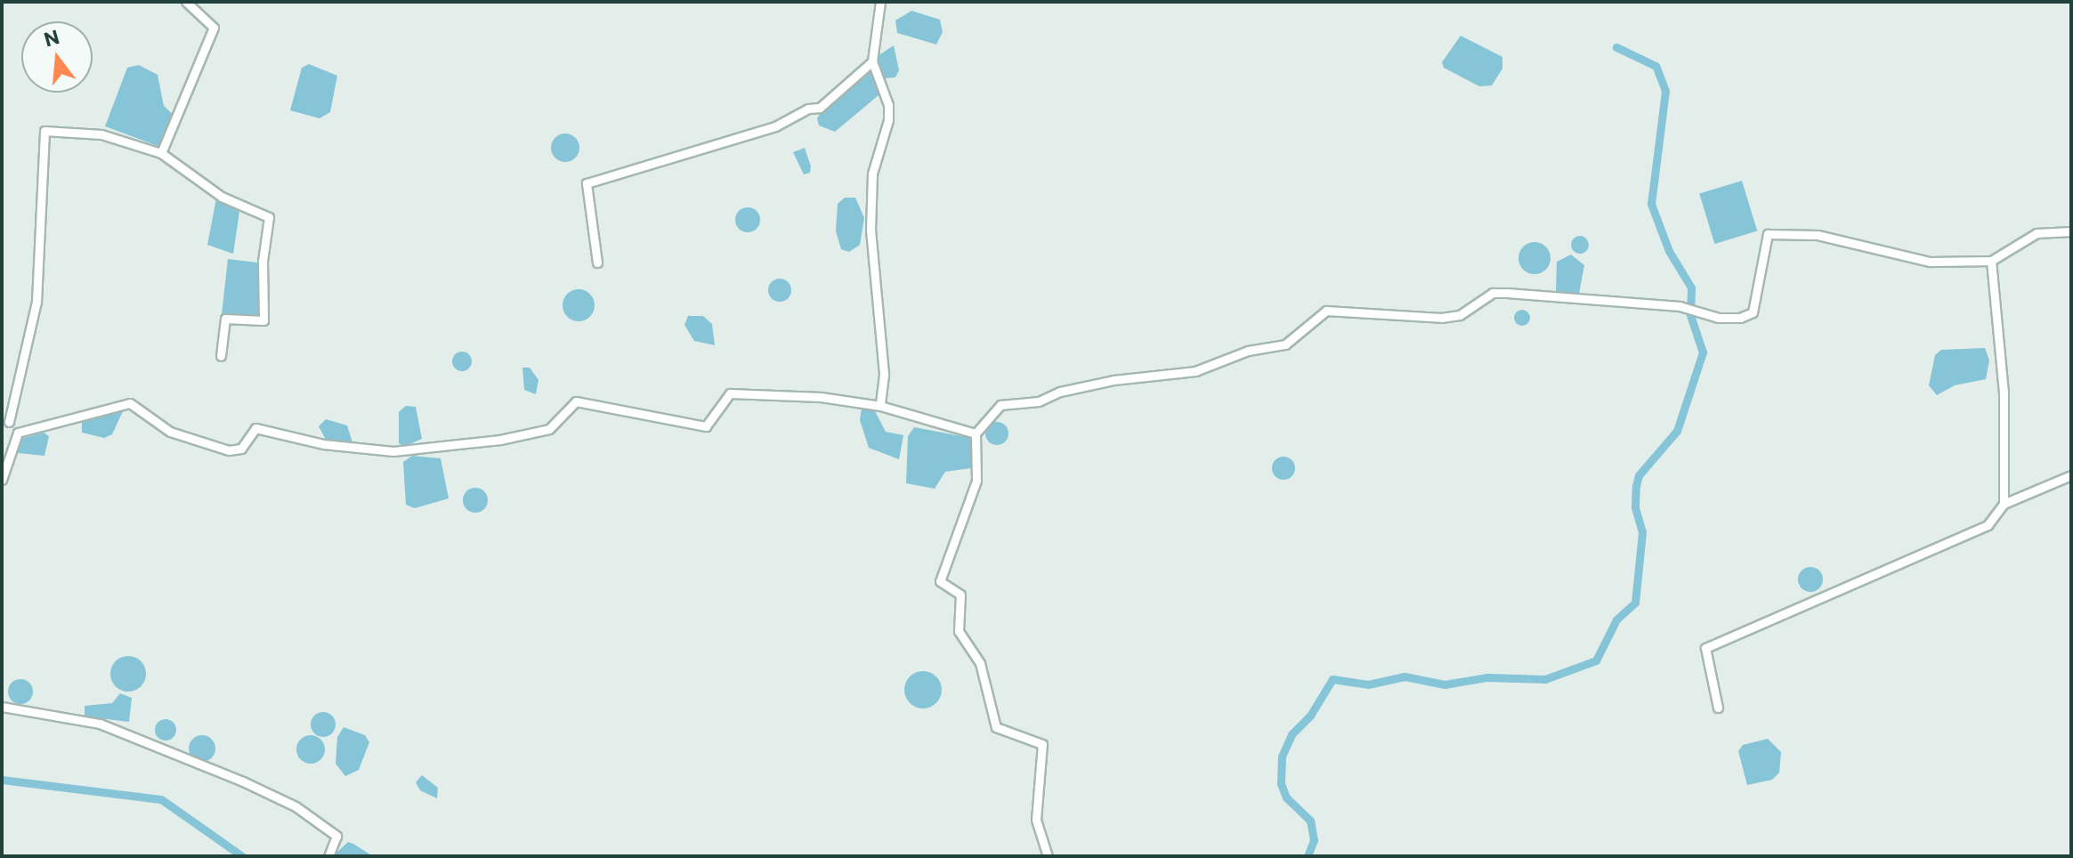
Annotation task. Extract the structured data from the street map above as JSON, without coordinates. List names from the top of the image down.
{
  "north": "top"
}
